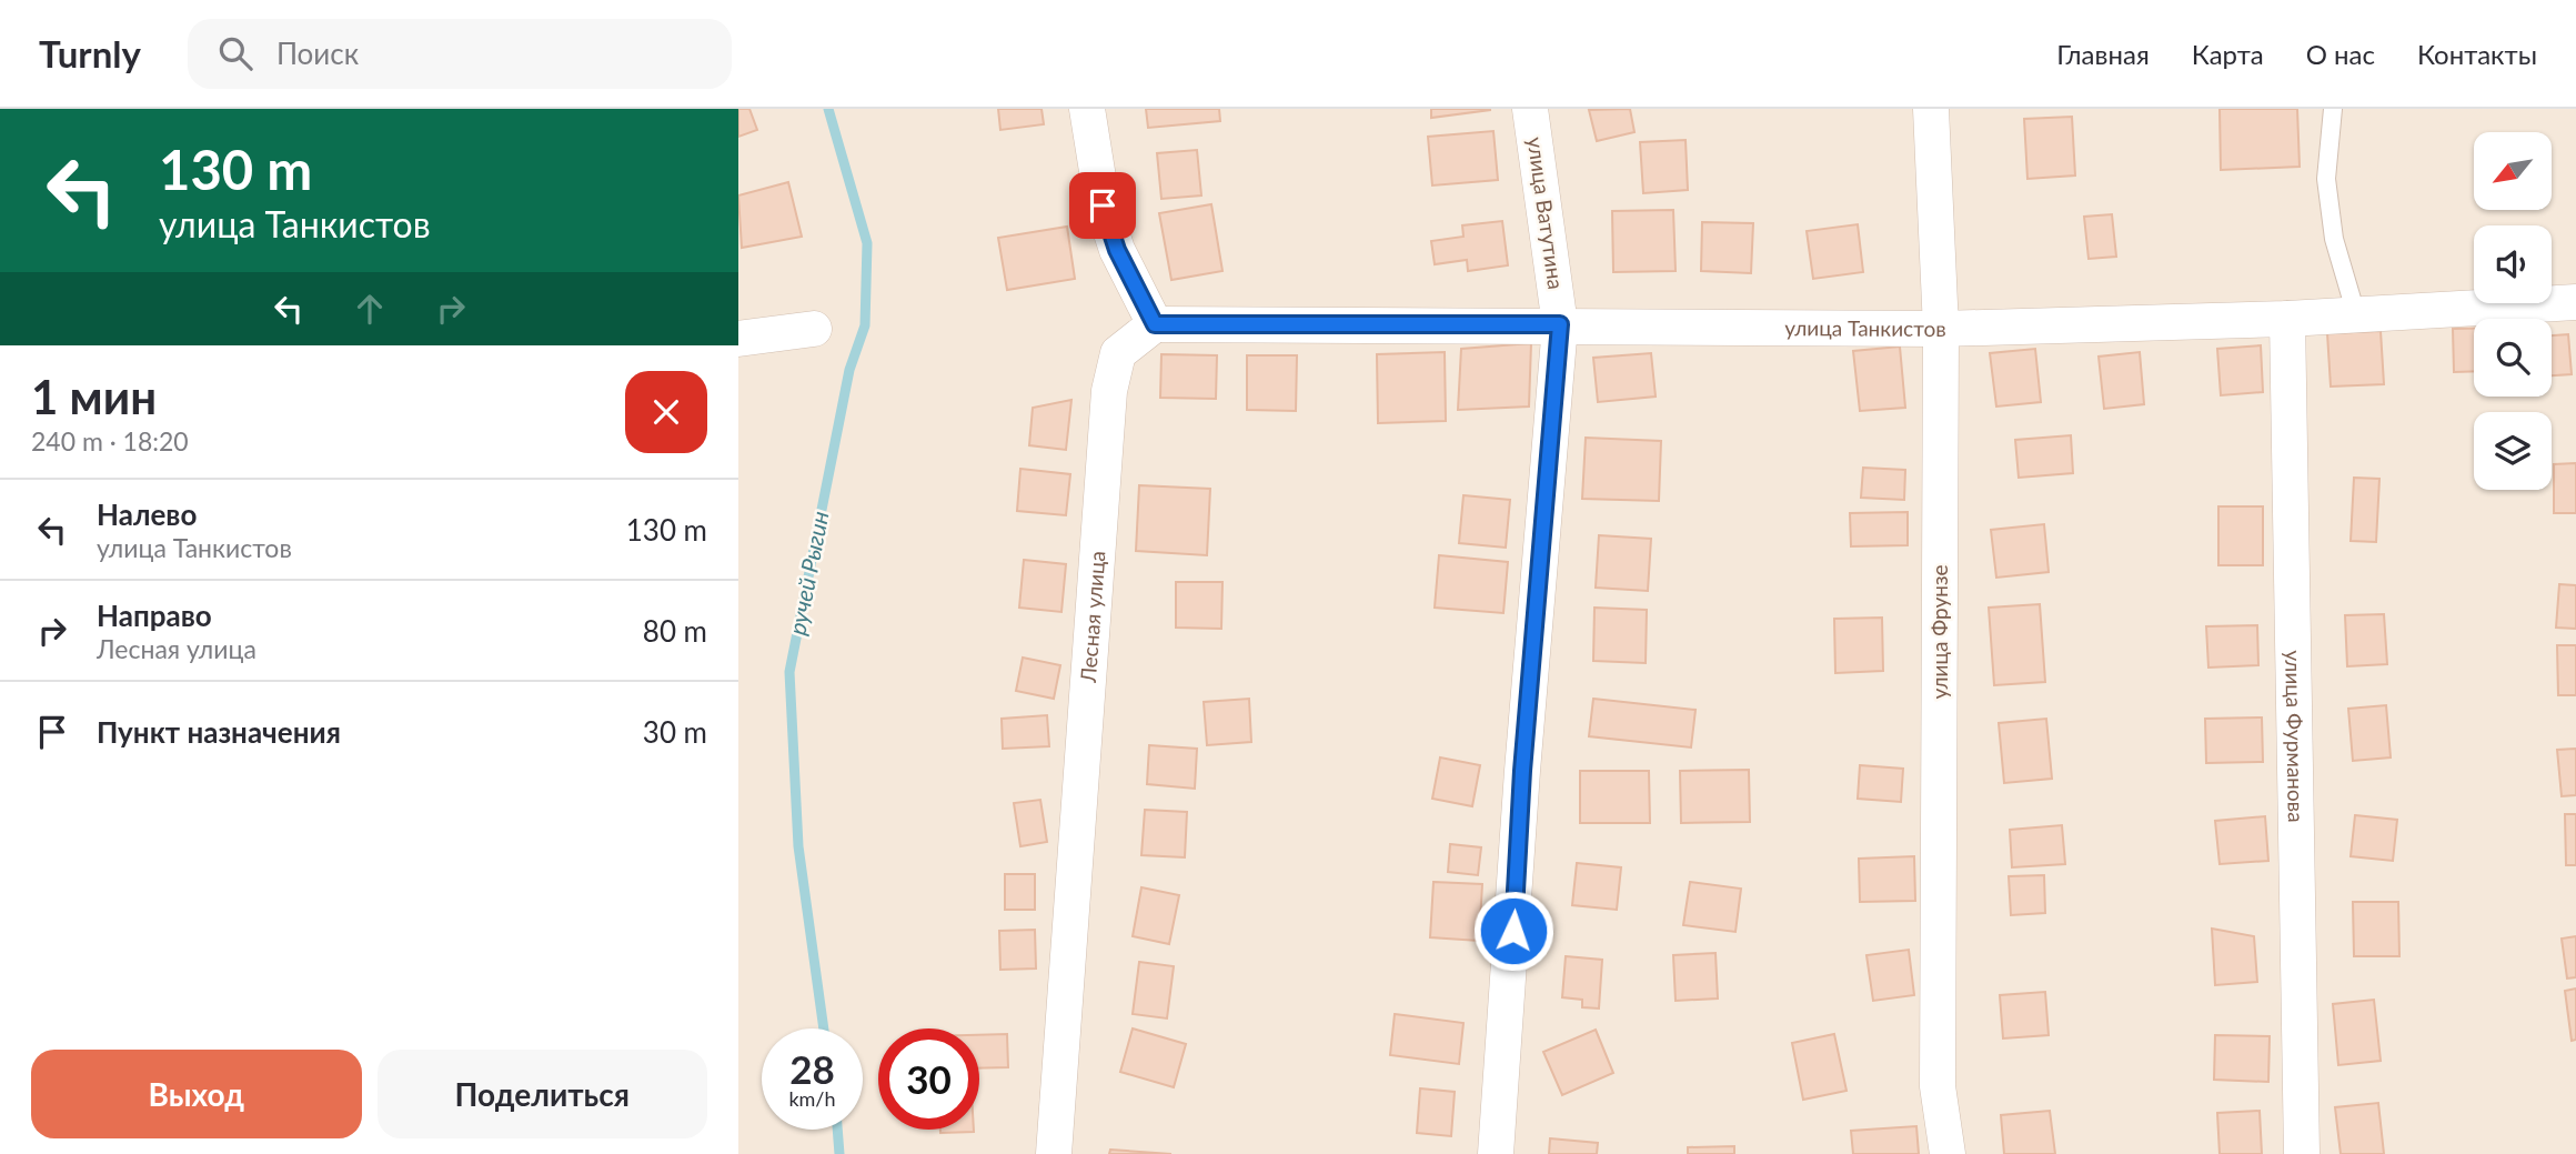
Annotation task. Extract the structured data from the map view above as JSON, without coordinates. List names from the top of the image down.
{
  "streets": {
    "street": [
      "улица Ватутина",
      "улица Танкистов",
      "Лесная улица",
      "улица Фрунзе",
      "улица Фурманова"
    ]
  },
  "crossings": [
    ["улица Ватутина", "улица Танкистов"],
    ["улица Танкистов", "Лесная улица"],
    ["улица Танкистов", "улица Фрунзе"],
    ["улица Танкистов", "улица Фурманова"]
  ],
  "water": ["ручей Рыгин"],
  "north": "bottom left",
  "page": {
    "header": "Turnly",
    "search": "Поиск",
    "nav": [
      "Главная",
      "Карта",
      "О нас",
      "Контакты"
    ],
    "turn": ["130 m", "улица Танкистов"],
    "heading": ["1 мин", "240 m · 18:20"],
    "list": [
      {
        "name": "Налево",
        "note": "улица Танкистов",
        "value": "130 m"
      },
      {
        "name": "Направо",
        "note": "Лесная улица",
        "value": "80 m"
      },
      {
        "name": "Пункт назначения",
        "value": "30 m"
      }
    ],
    "speed": "28 km/h",
    "limit": "30",
    "buttons": ["Выход", "Поделиться"]
  }
}
